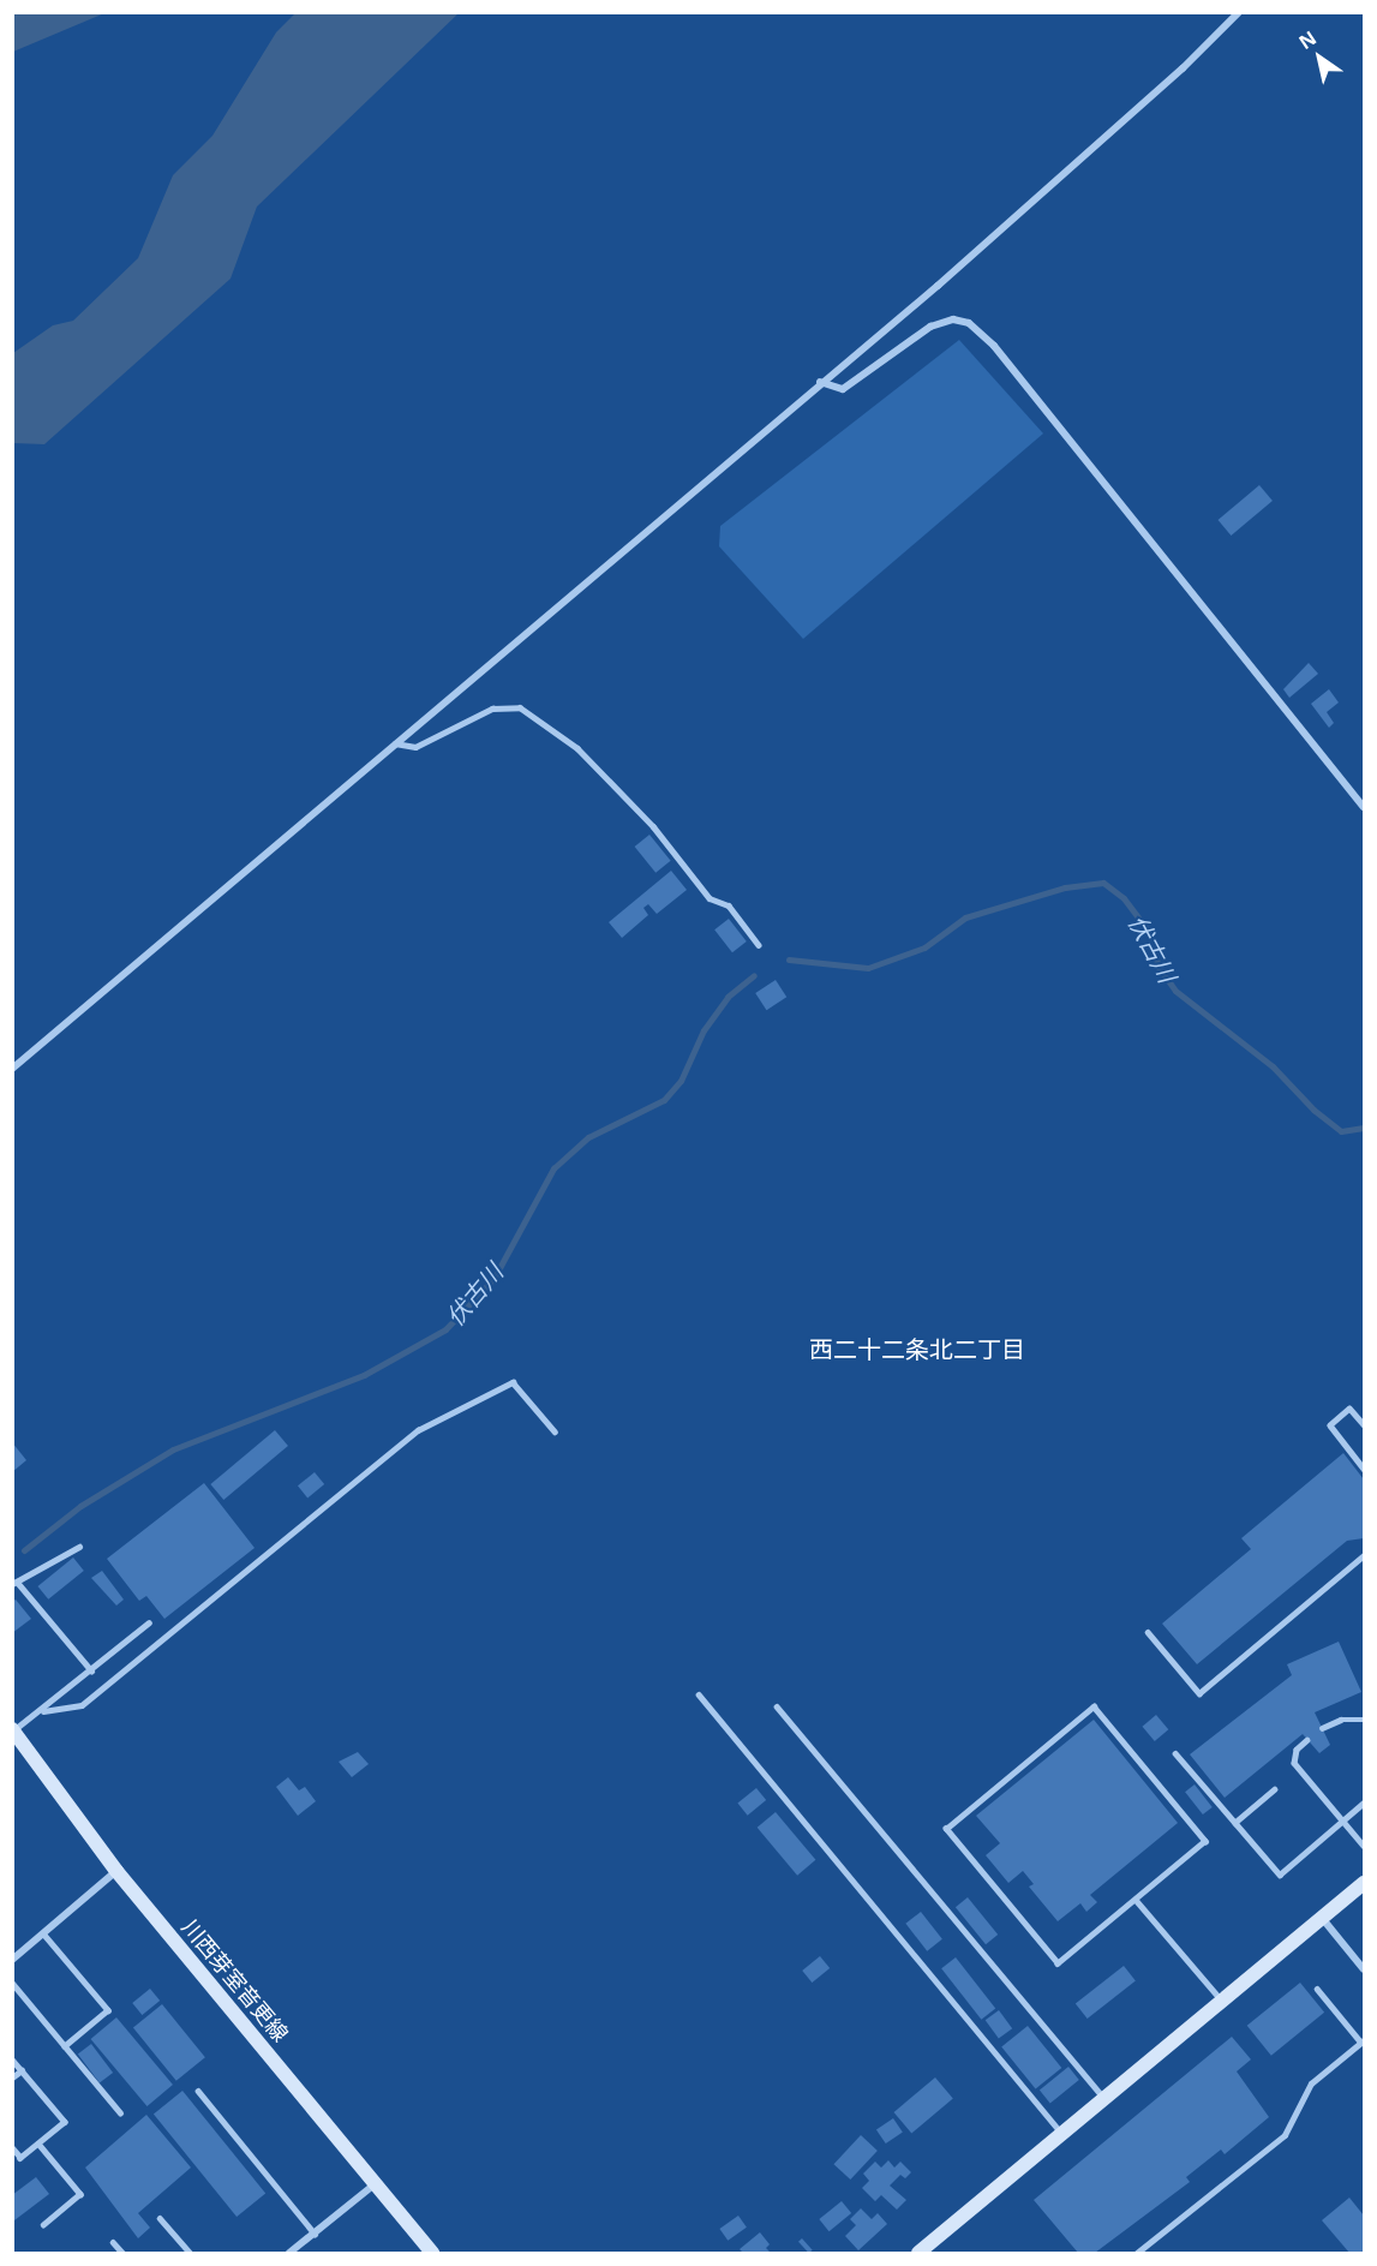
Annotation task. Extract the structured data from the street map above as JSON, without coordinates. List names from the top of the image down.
{
  "streets": {
    "main road": ["川西芽室音更線"]
  },
  "districts": ["西二十二条北二丁目"],
  "water": ["伏古川"],
  "north": "top left"
}
